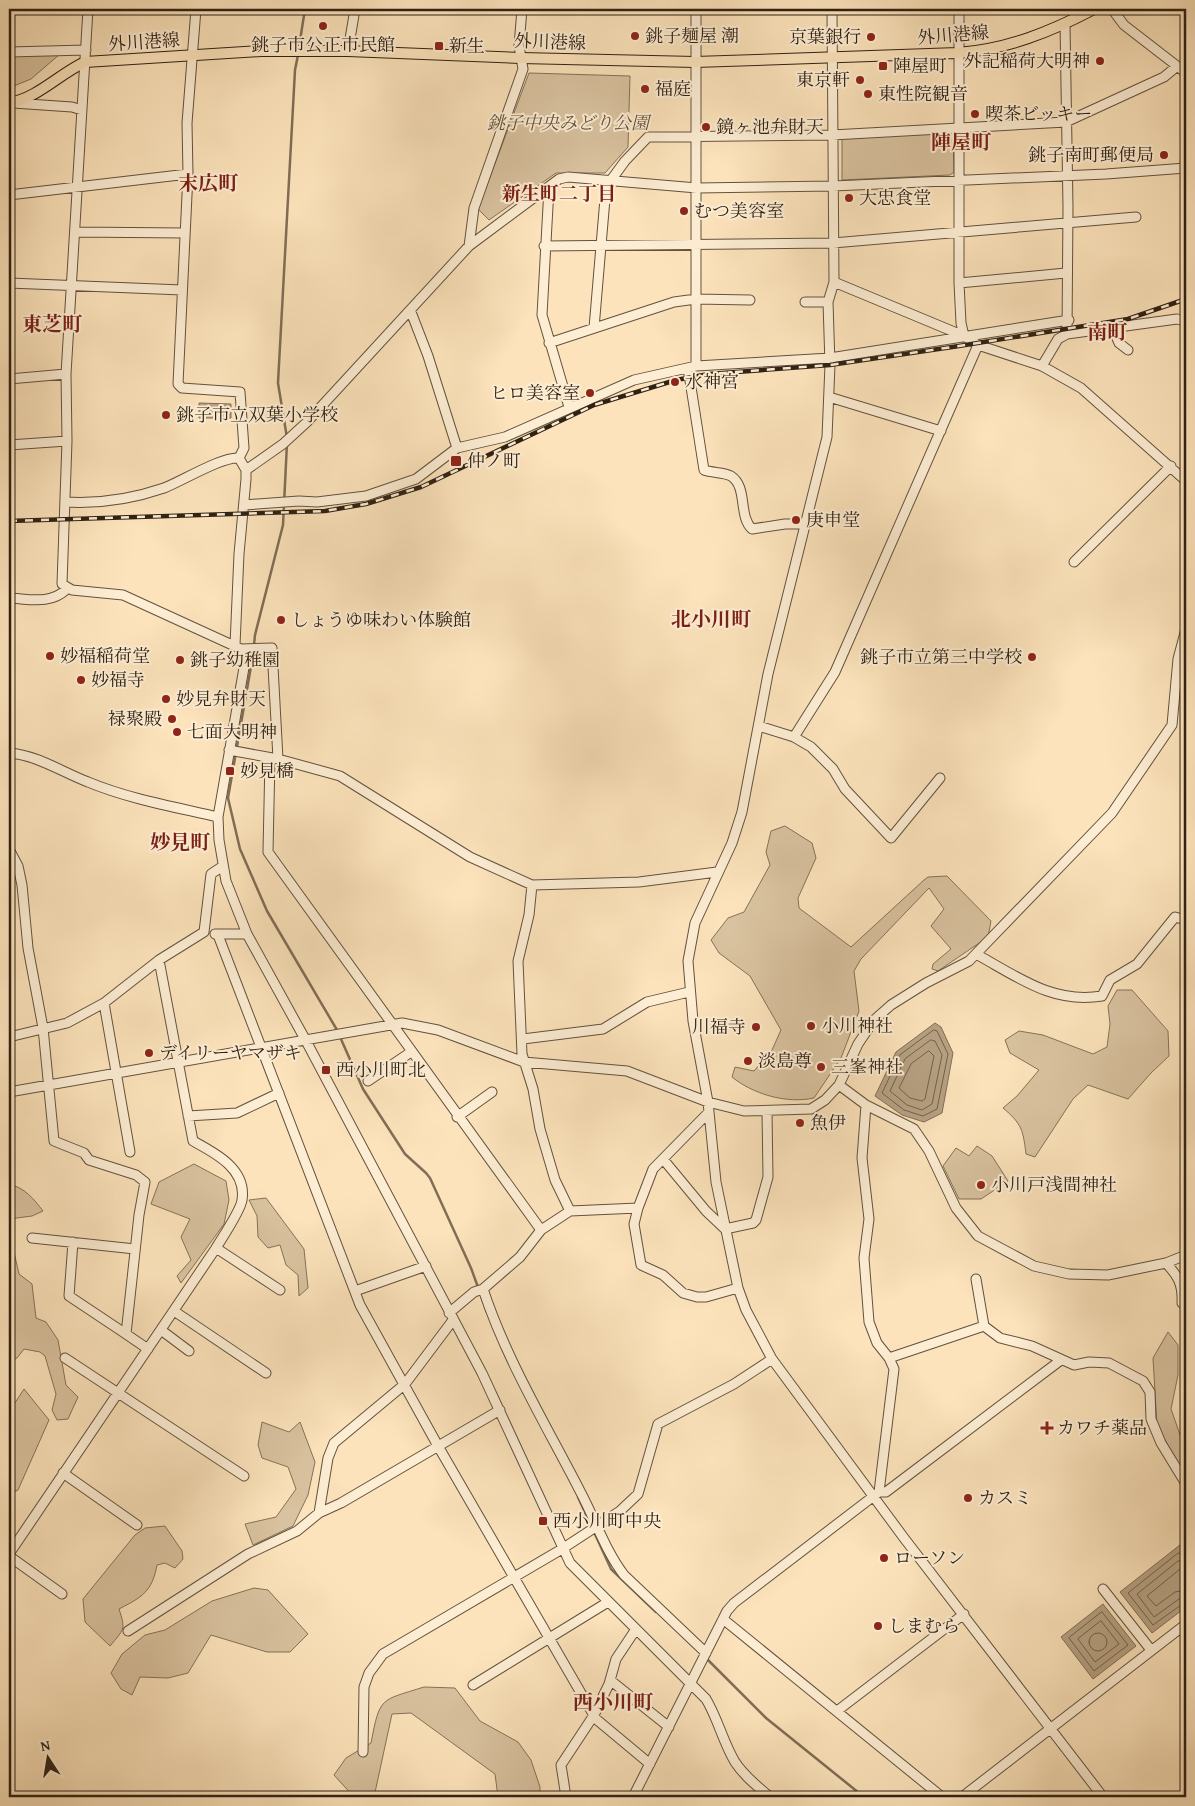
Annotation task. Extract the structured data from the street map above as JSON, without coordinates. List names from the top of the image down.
{
  "streets": {
    "main road": ["外川港線"]
  },
  "districts": [
    "陣屋町",
    "末広町",
    "新生町二丁目",
    "東芝町",
    "南町",
    "北小川町",
    "妙見町",
    "西小川町"
  ],
  "parks": ["銚子中央みどり公園"],
  "places": {
    "other": [
      "銚子市公正市民館",
      "銚子麺屋 潮",
      "京葉銀行",
      "外記稲荷大明神",
      "東京軒",
      "福庭",
      "東性院観音",
      "喫茶ビッキー",
      "鏡ヶ池弁財天",
      "銚子南町郵便局",
      "大忠食堂",
      "むつ美容室",
      "水神宮",
      "ヒロ美容室",
      "銚子市立双葉小学校",
      "庚申堂",
      "しょうゆ味わい体験館",
      "妙福稲荷堂",
      "銚子市立第三中学校",
      "銚子幼稚園",
      "妙福寺",
      "妙見弁財天",
      "禄聚殿",
      "七面大明神",
      "小川神社",
      "川福寺",
      "デイリーヤマザキ",
      "淡島尊",
      "三峯神社",
      "魚伊",
      "小川戸浅間神社",
      "カスミ",
      "ローソン",
      "しまむら"
    ],
    "transit": [
      "新生",
      "陣屋町",
      "仲ノ町",
      "妙見橋",
      "西小川町北",
      "西小川町中央"
    ],
    "health": ["カワチ薬品"]
  },
  "north": "top"
}
